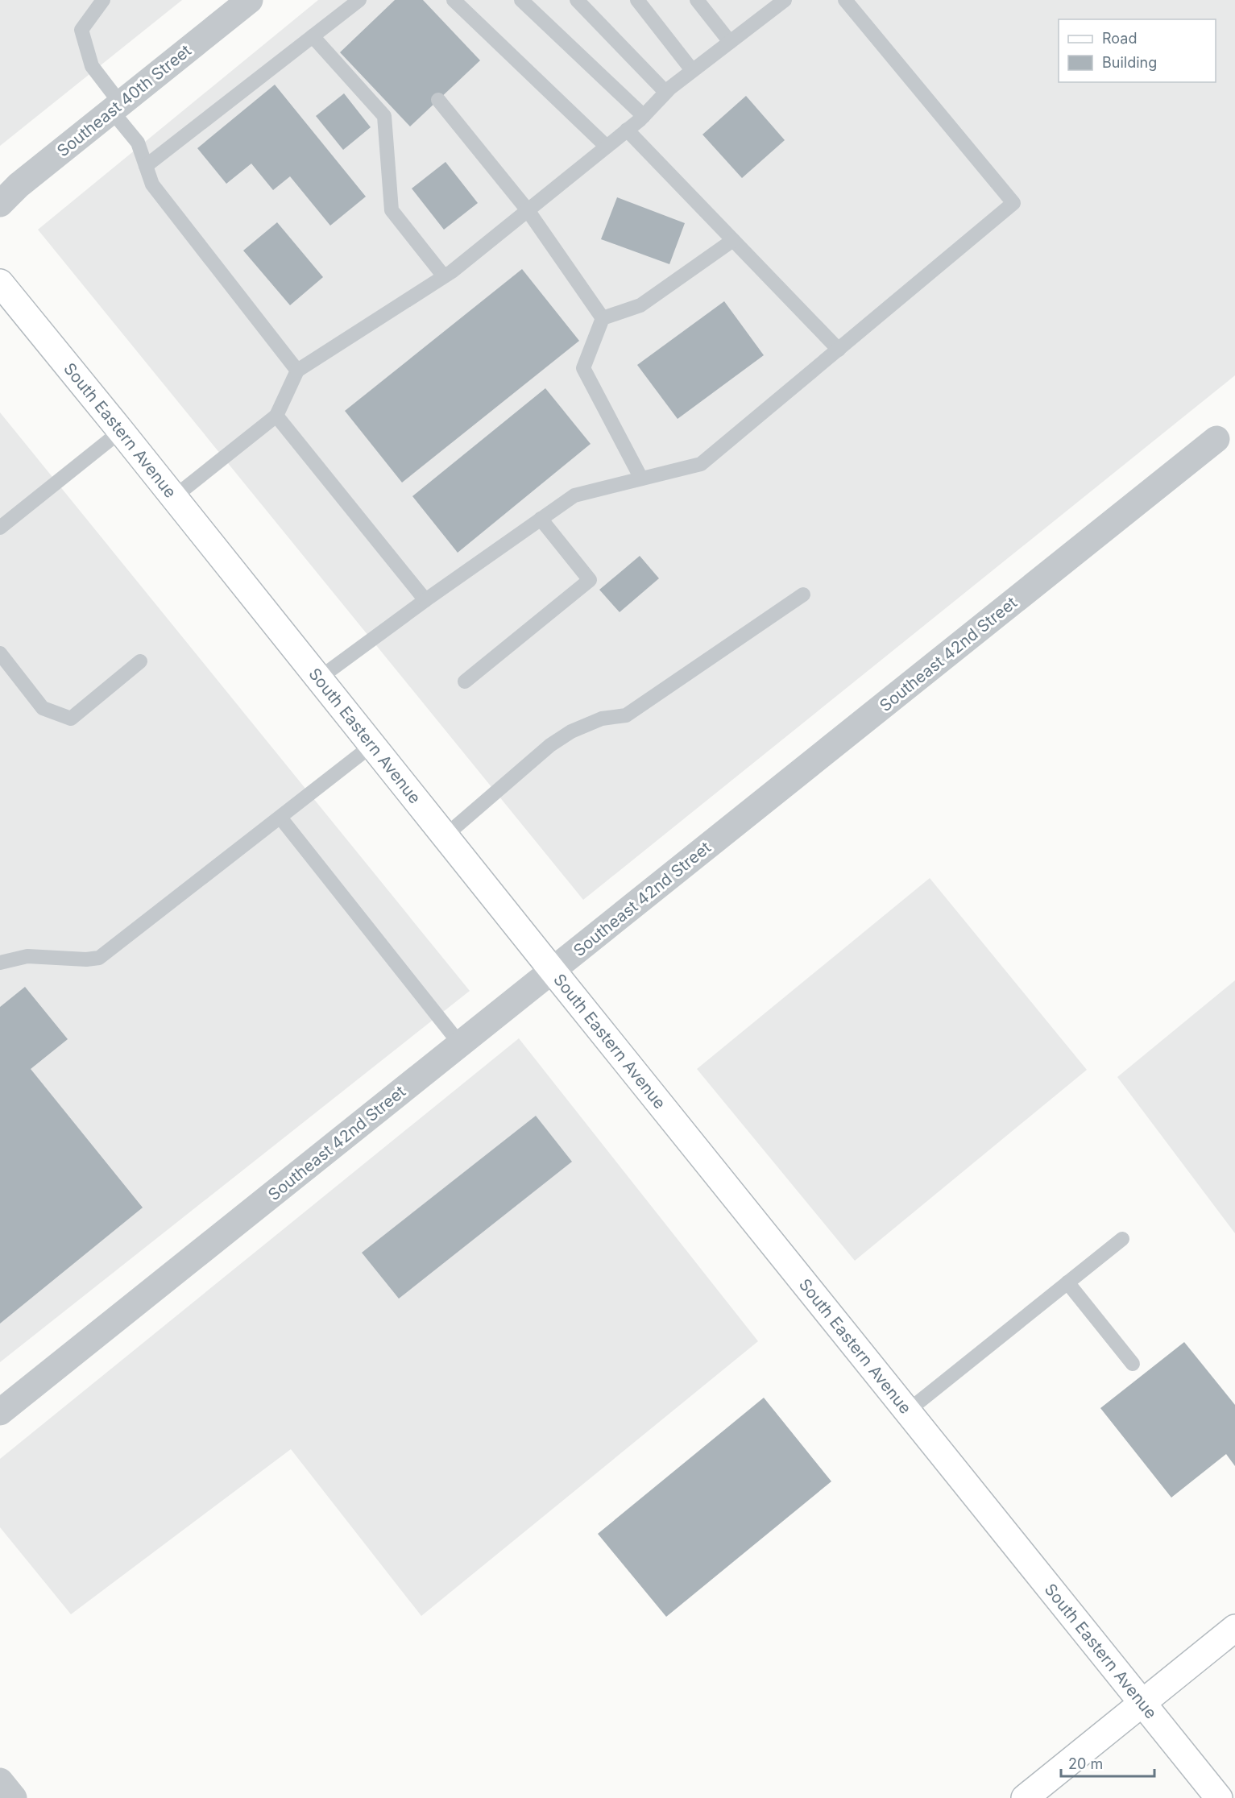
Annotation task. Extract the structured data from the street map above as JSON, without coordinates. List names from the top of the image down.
{
  "streets": {
    "main road": ["South Eastern Avenue"],
    "street": ["Southeast 40th Street", "Southeast 42nd Street"]
  },
  "crossings": [
    ["South Eastern Avenue", "Southeast 42nd Street"]
  ],
  "legend": ["Road", "Building"],
  "scale_bar": "20 m"
}
